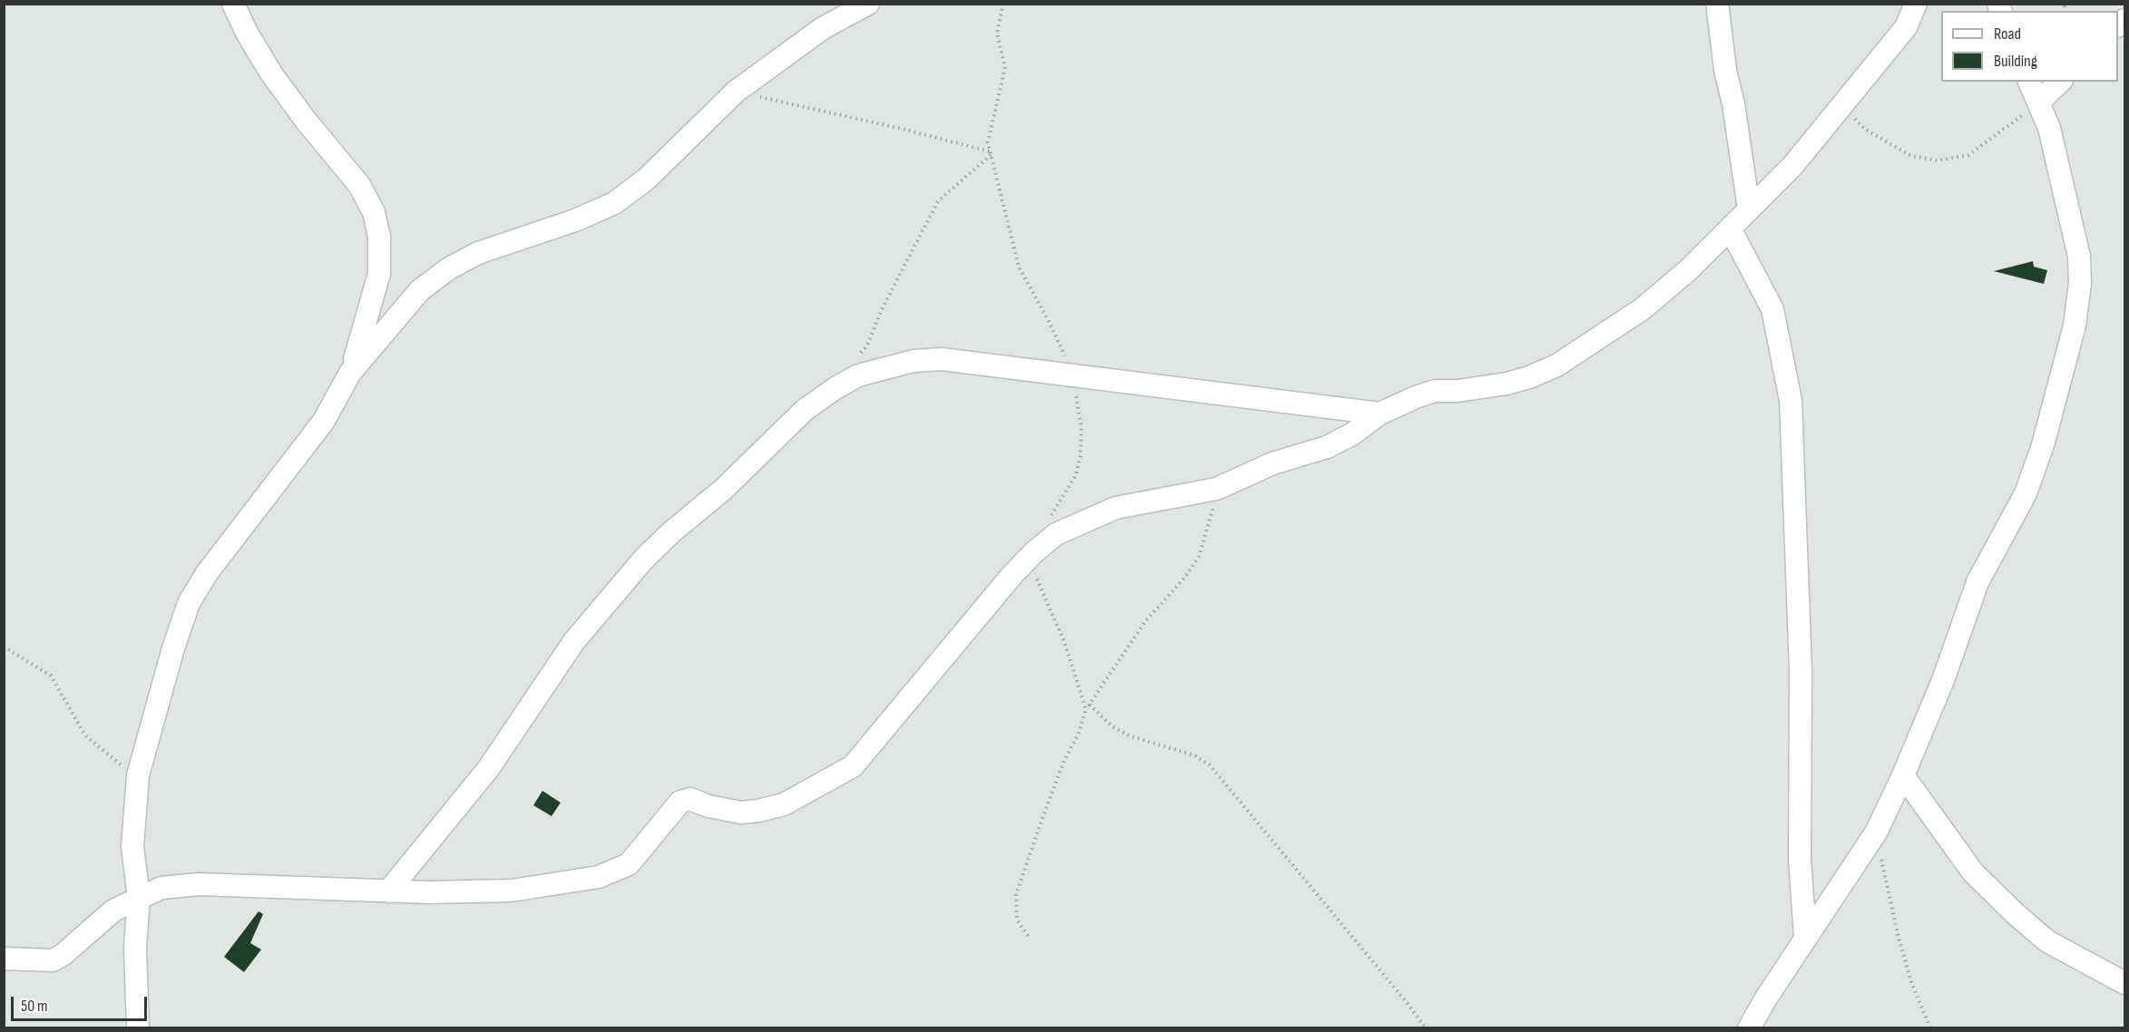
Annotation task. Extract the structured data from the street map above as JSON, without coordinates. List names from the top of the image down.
{
  "legend": ["Road", "Building"],
  "scale_bar": "50 m"
}
